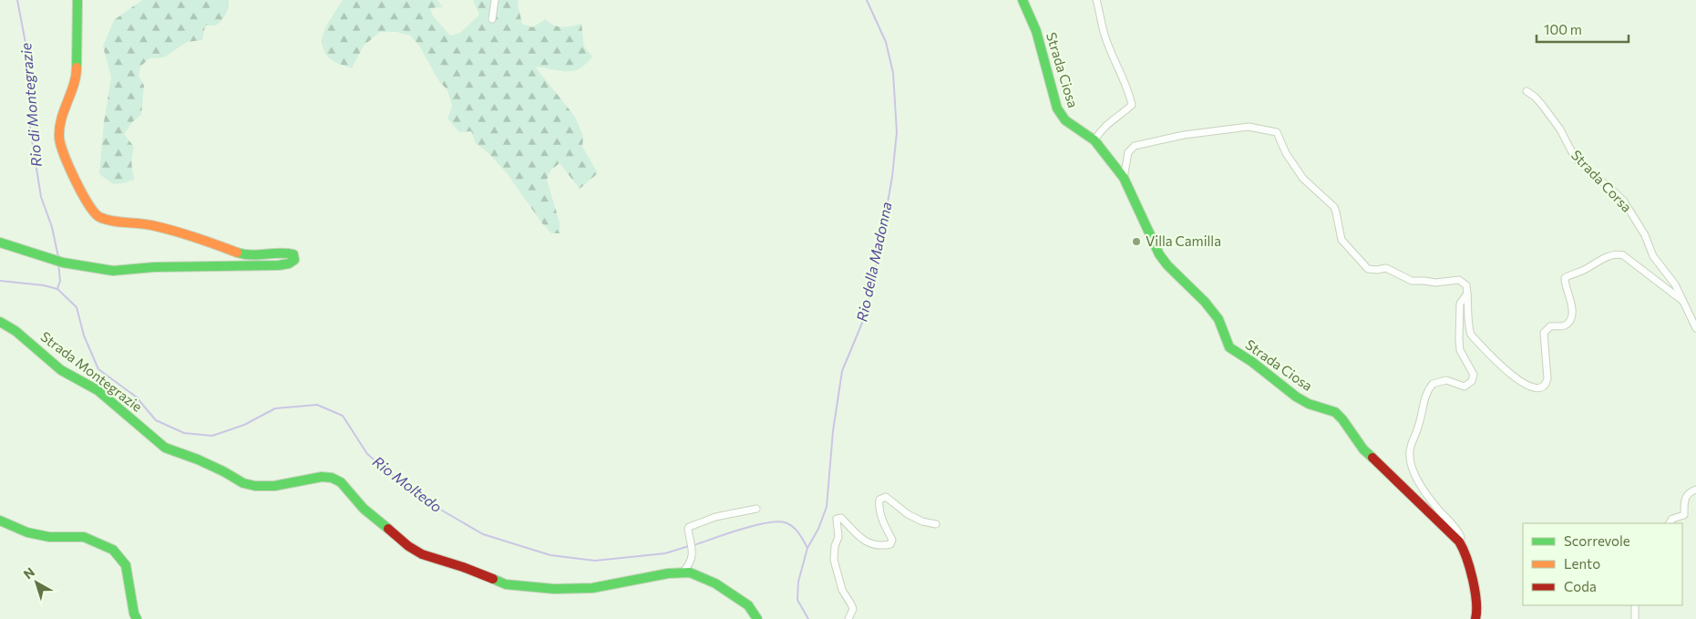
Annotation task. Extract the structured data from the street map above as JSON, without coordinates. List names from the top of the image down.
{
  "streets": {
    "street": ["Strada Ciosa", "Strada Corsa", "Strada Montegrazie"]
  },
  "water": ["Rio di Montegrazie", "Rio della Madonna", "Rio Moltedo"],
  "places": ["Villa Camilla"],
  "legend": ["Scorrevole", "Lento", "Coda"],
  "scale_bar": "100 m",
  "north": "top left"
}
